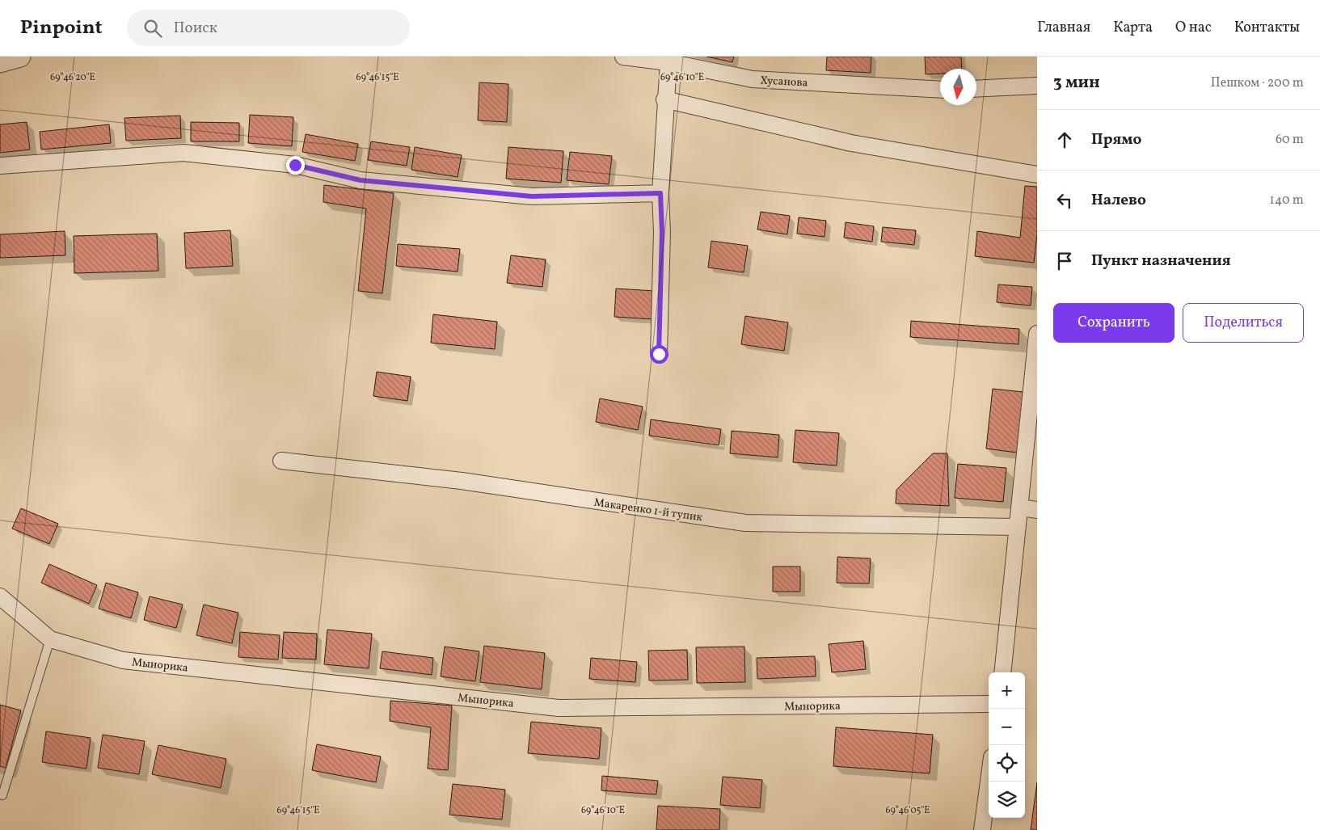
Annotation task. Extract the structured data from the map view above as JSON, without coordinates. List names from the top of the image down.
{
  "streets": {
    "street": ["Хусанова", "Макаренко 1-й тупик", "Мынорика"]
  },
  "north": "bottom",
  "page": {
    "header": "Pinpoint",
    "search": "Поиск",
    "nav": [
      "Главная",
      "Карта",
      "О нас",
      "Контакты"
    ],
    "heading": ["3 мин", "Пешком · 200 m"],
    "list": [
      ["Прямо", "60 m"],
      ["Налево", "140 m"],
      "Пункт назначения"
    ],
    "buttons": ["Сохранить", "Поделиться"],
    "map_buttons": ["+", "−"]
  },
  "coordinates": [
    "69°46'20\"E",
    "69°46'15\"E",
    "69°46'10\"E",
    "69°46'05\"E"
  ]
}
